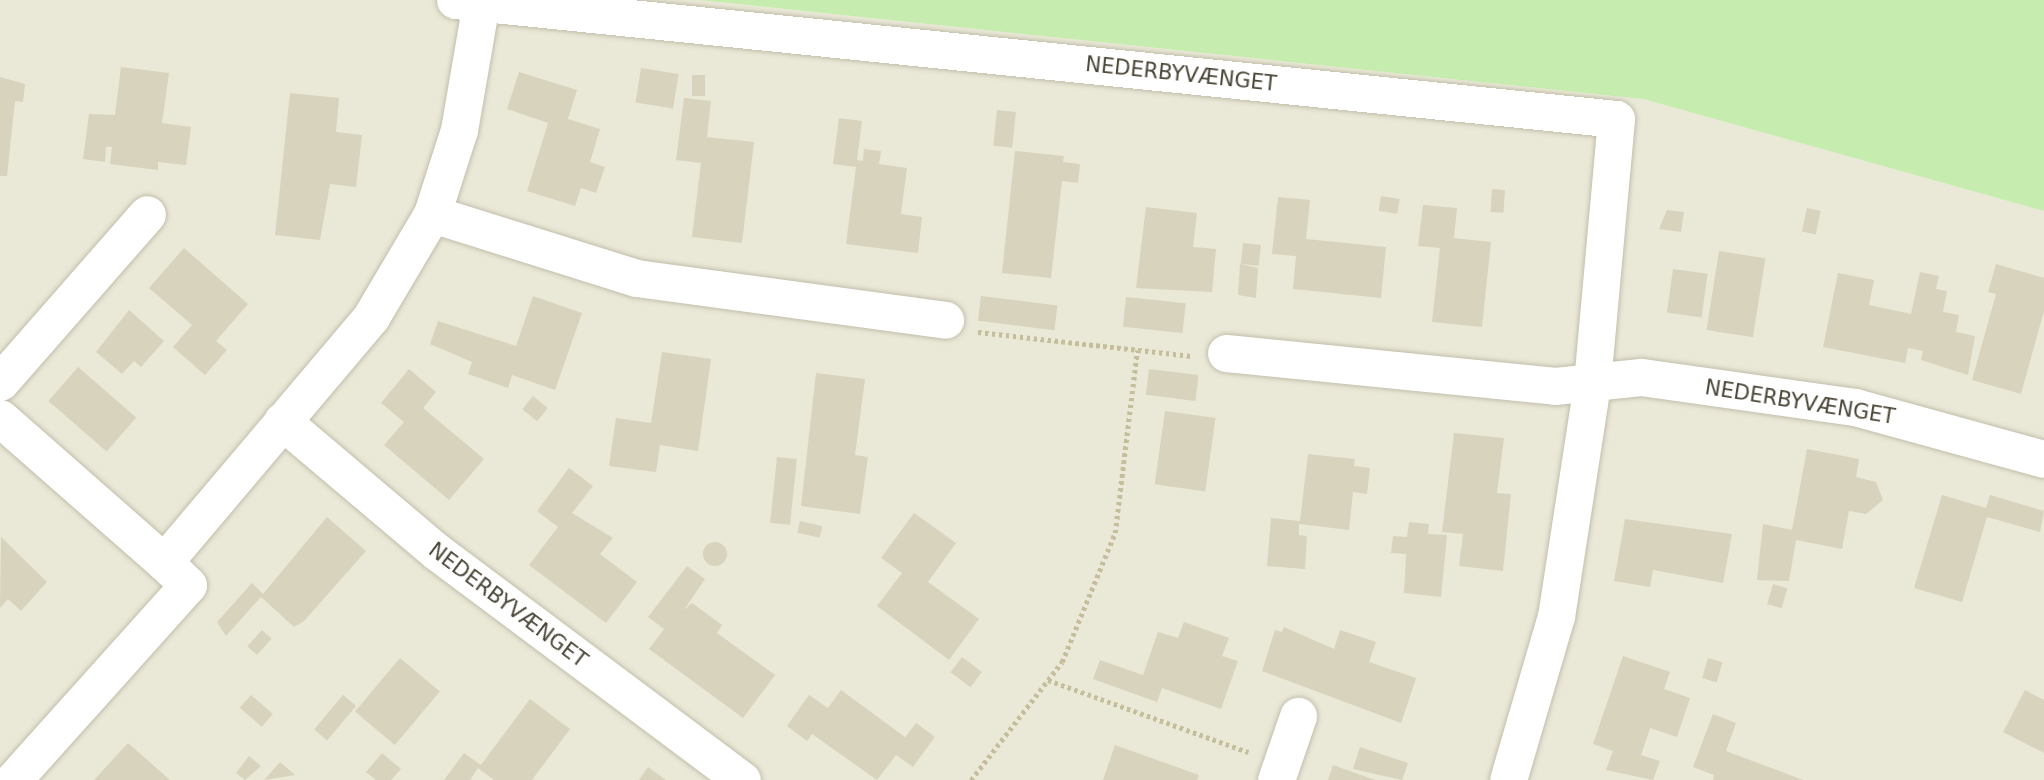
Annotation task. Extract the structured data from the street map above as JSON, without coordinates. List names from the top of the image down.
{
  "streets": {
    "street": ["NEDERBYVÆNGET"]
  }
}
